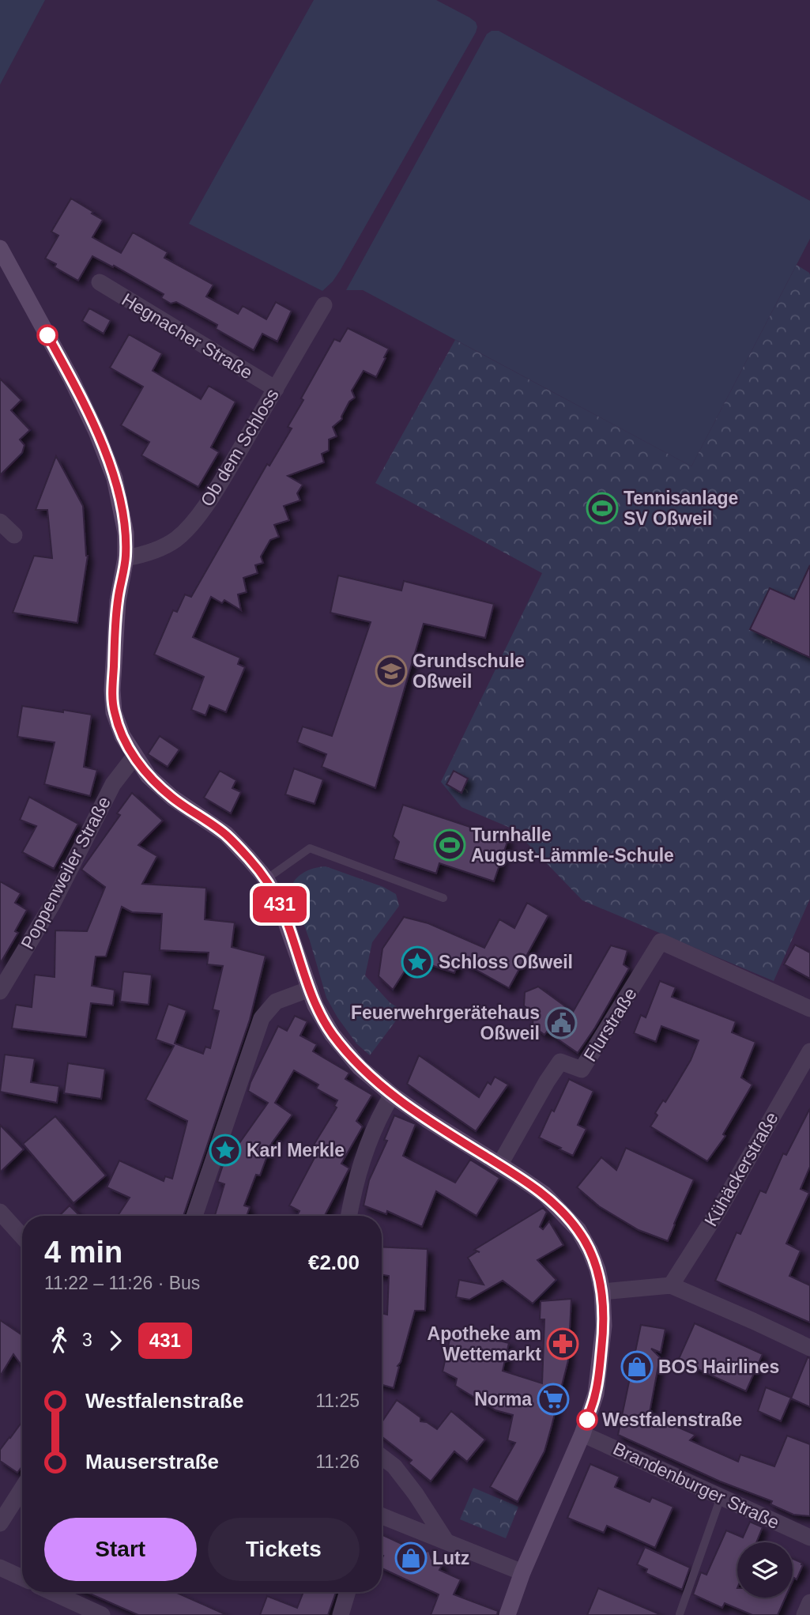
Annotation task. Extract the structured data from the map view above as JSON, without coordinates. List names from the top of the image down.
{
  "streets": {
    "street": [
      "Hegnacher Straße",
      "Ob dem Schloss",
      "Poppenweiler Straße",
      "Flurstraße",
      "Kühäckerstraße",
      "Brandenburger Straße"
    ]
  },
  "crossings": [
    ["Hegnacher Straße", "Ob dem Schloss"]
  ],
  "places": {
    "sports": ["Tennisanlage SV Oßweil", "Turnhalle August-Lämmle-Schule"],
    "school or university": ["Grundschule Oßweil"],
    "place": ["Schloss Oßweil", "Karl Merkle"],
    "public building": ["Feuerwehrgerätehaus Oßweil"],
    "pharmacy": ["Apotheke am Wettemarkt"],
    "shop": ["BOS Hairlines", "Lutz"],
    "supermarket": ["Norma"],
    "other": ["Westfalenstraße"]
  },
  "lines": ["bus line 431"],
  "page": {
    "on_map": "431",
    "heading": ["4 min", "11:22 – 11:26 · Bus", "€2.00"],
    "legs": ["3", "431"],
    "list": [
      {
        "name": "Westfalenstraße",
        "value": "11:25"
      },
      {
        "name": "Mauserstraße",
        "value": "11:26"
      }
    ],
    "buttons": ["Start", "Tickets"]
  }
}
